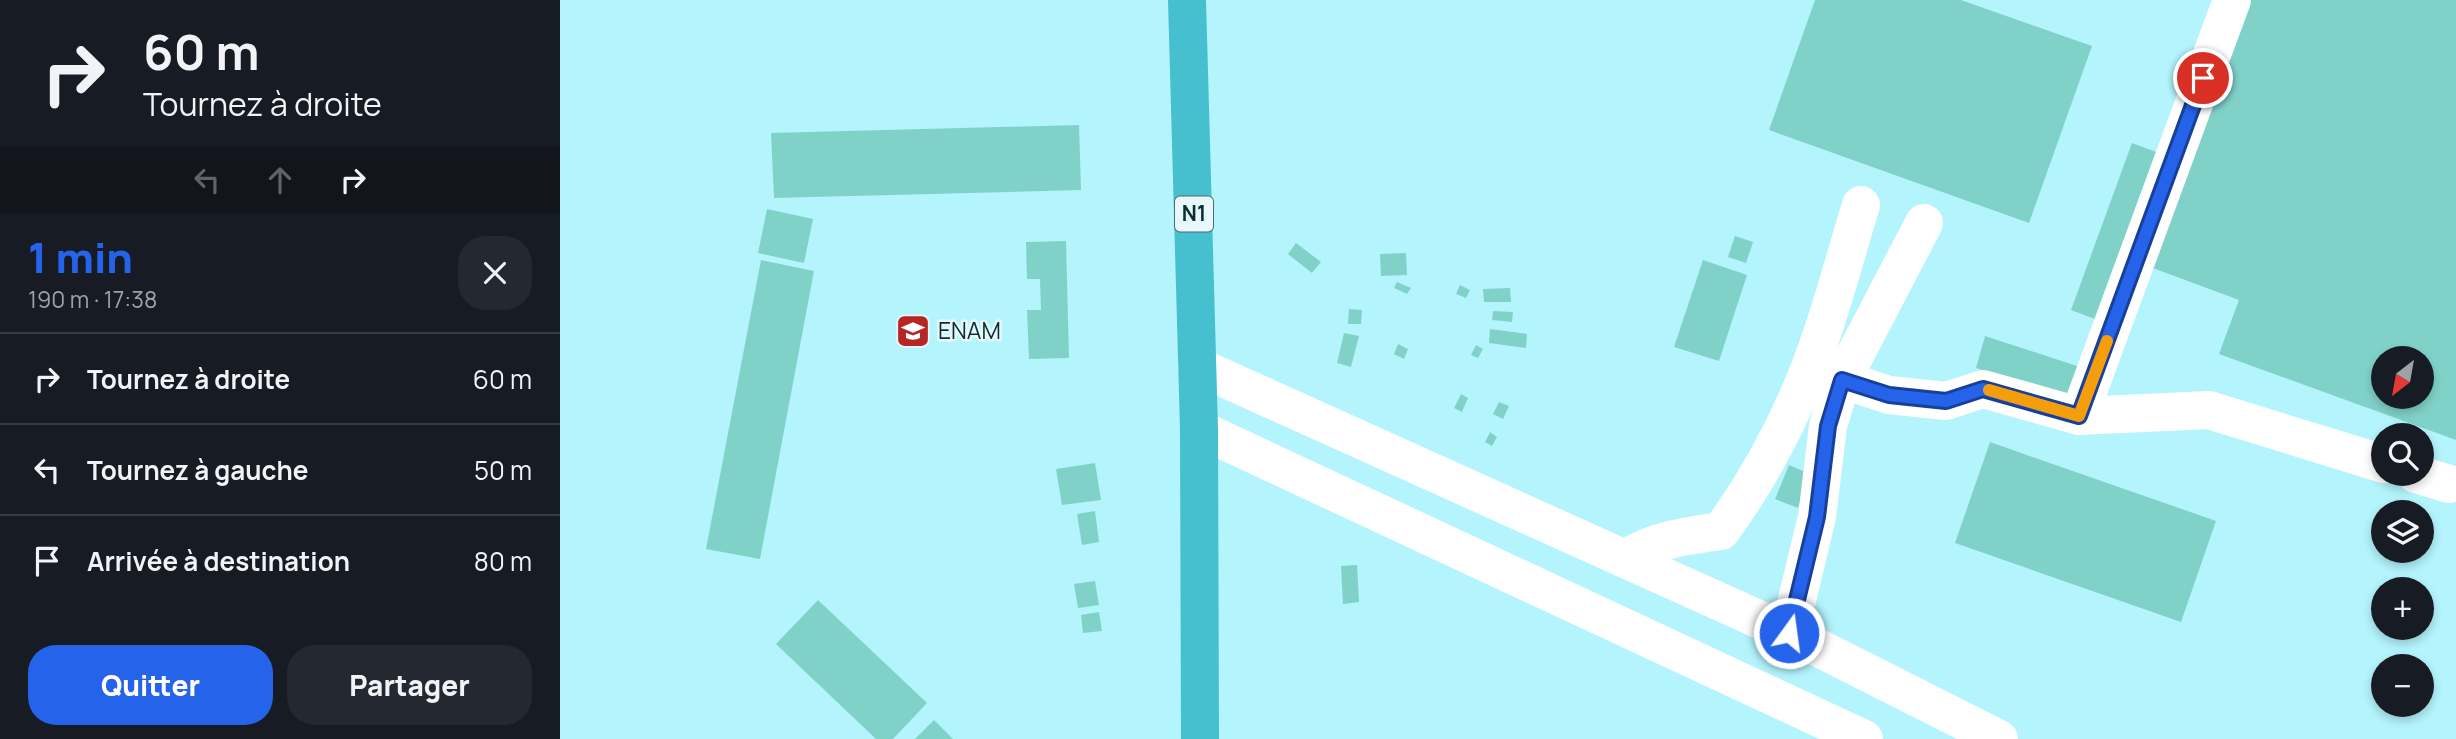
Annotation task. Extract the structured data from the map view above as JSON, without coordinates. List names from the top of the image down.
{
  "streets": {
    "highway": ["N1"]
  },
  "places": {
    "school or university": ["ENAM"]
  },
  "north": "bottom left",
  "page": {
    "turn": ["60 m", "Tournez à droite"],
    "heading": ["1 min", "190 m · 17:38"],
    "list": [
      {
        "name": "Tournez à droite",
        "value": "60 m"
      },
      {
        "name": "Tournez à gauche",
        "value": "50 m"
      },
      {
        "name": "Arrivée à destination",
        "value": "80 m"
      }
    ],
    "map_buttons": ["+", "−"],
    "buttons": ["Quitter", "Partager"]
  }
}
